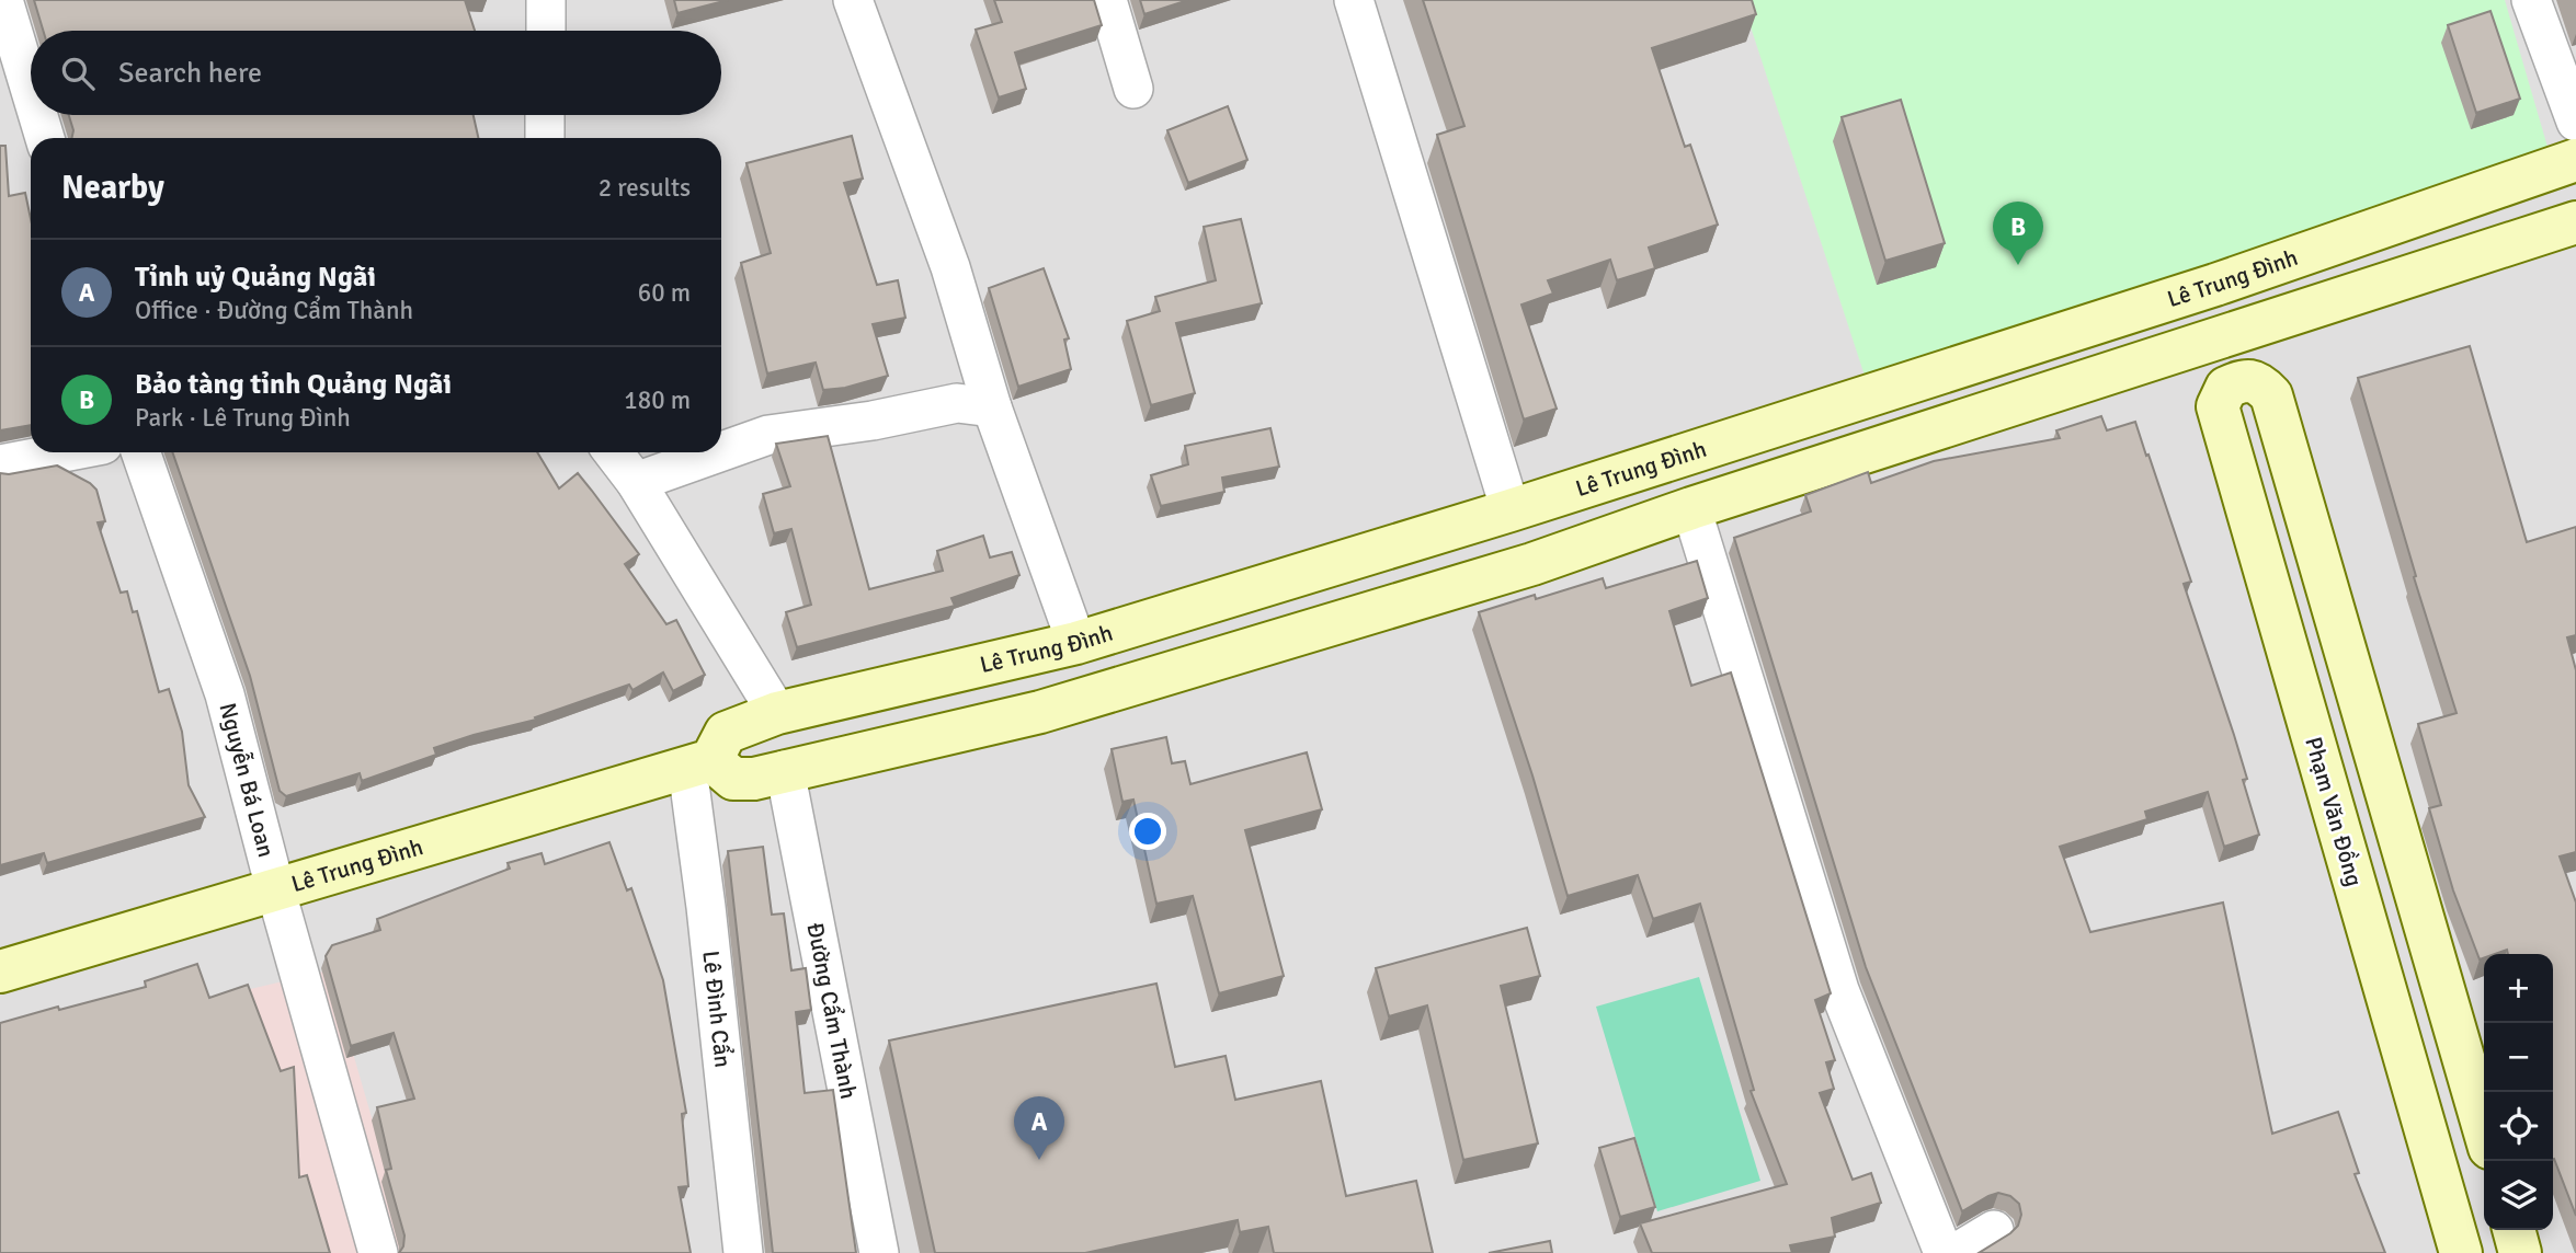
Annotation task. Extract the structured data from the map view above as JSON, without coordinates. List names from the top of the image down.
{
  "streets": {
    "main road": ["Lê Trung Đình", "Phạm Văn Đồng"],
    "street": ["Nguyễn Bá Loan", "Lê Đình Cẩn", "Đường Cẩm Thành"]
  },
  "crossings": [
    ["Lê Trung Đình", "Nguyễn Bá Loan"],
    ["Lê Trung Đình", "Lê Đình Cẩn"]
  ],
  "page": {
    "search": "Search here",
    "heading": ["Nearby", "2 results"],
    "pins": ["B", "A"],
    "list": [
      {
        "mark": "A",
        "name": "Tỉnh uỷ Quảng Ngãi",
        "note": "Office · Đường Cẩm Thành",
        "value": "60 m"
      },
      {
        "mark": "B",
        "name": "Bảo tàng tỉnh Quảng Ngãi",
        "note": "Park · Lê Trung Đình",
        "value": "180 m"
      }
    ],
    "map_buttons": ["+", "−"]
  }
}
